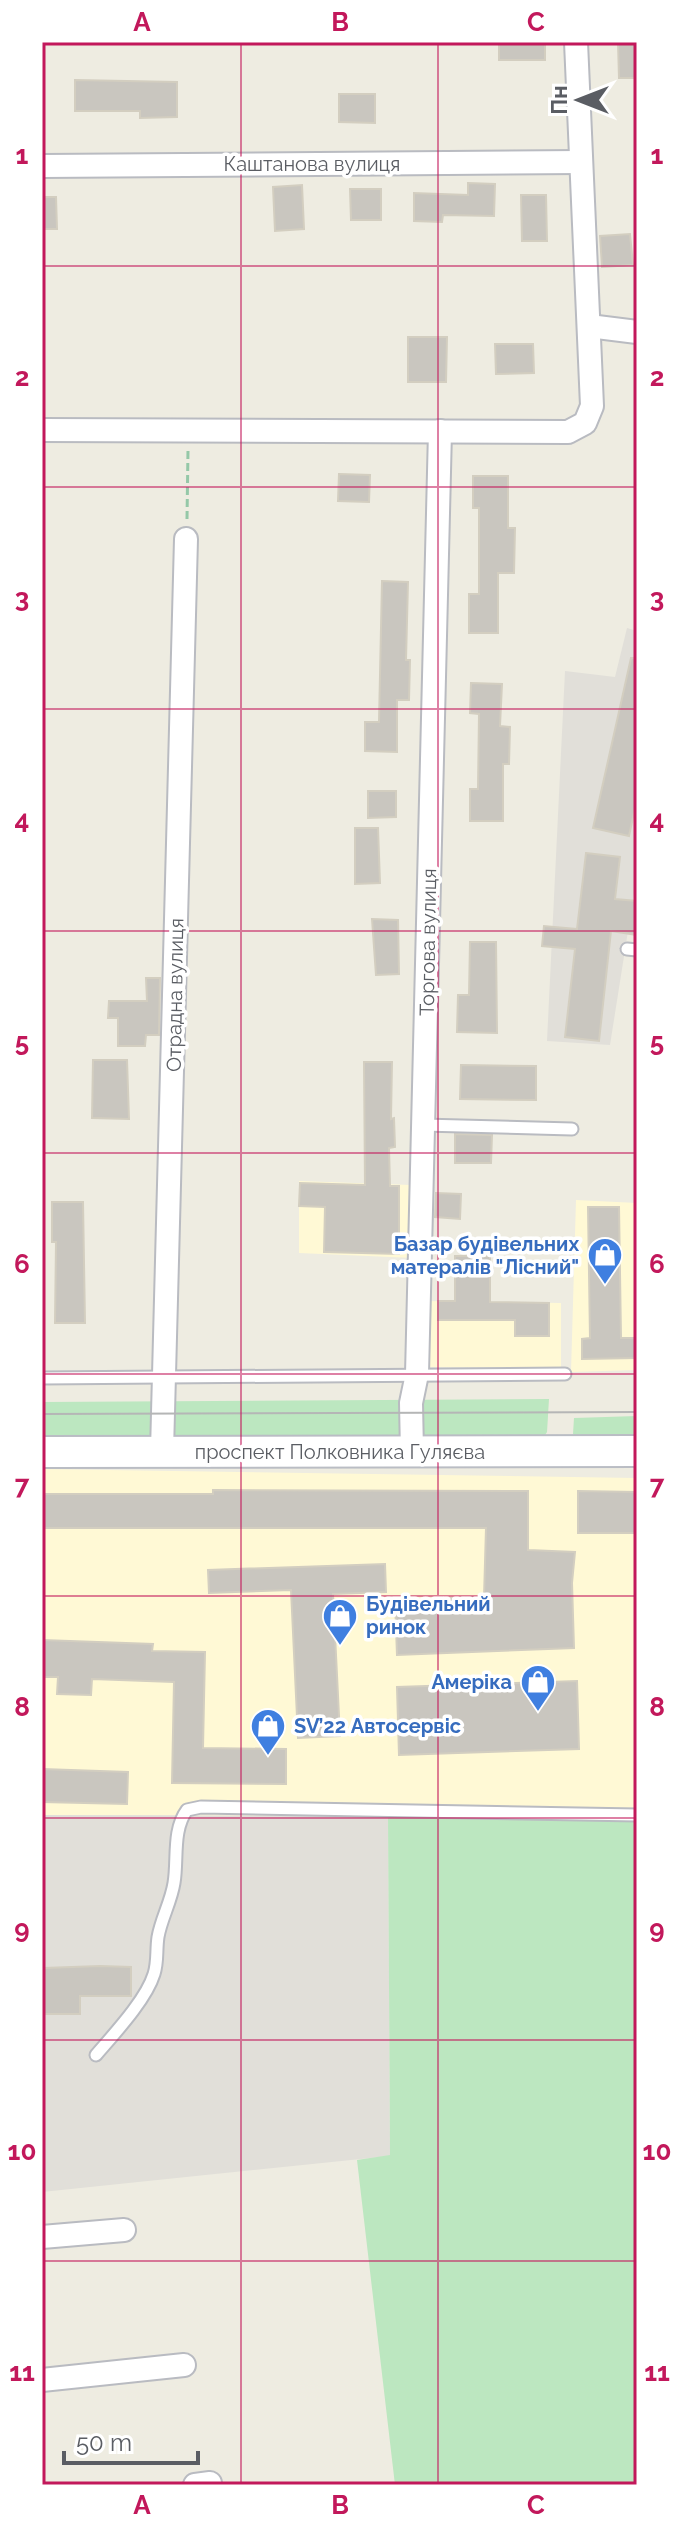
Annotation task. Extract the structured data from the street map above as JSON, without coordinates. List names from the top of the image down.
{
  "streets": {
    "main road": ["проспект Полковника Гуляєва"],
    "street": ["Каштанова вулиця", "Торгова вулиця", "Отрадна вулиця"]
  },
  "crossings": [
    ["Торгова вулиця", "проспект Полковника Гуляєва"],
    ["Отрадна вулиця", "проспект Полковника Гуляєва"]
  ],
  "places": {
    "shop": [
      "Базар будівельних матералів \"Лісний\"",
      "Будівельний ринок",
      "Амеріка",
      "SV’22 Автосервіс"
    ]
  },
  "scale_bar": "50 m",
  "north": "left",
  "grid": {
    "columns": ["A", "B", "C"],
    "rows": [
      "1",
      "2",
      "3",
      "4",
      "5",
      "6",
      "7",
      "8",
      "9",
      "10",
      "11"
    ]
  }
}
